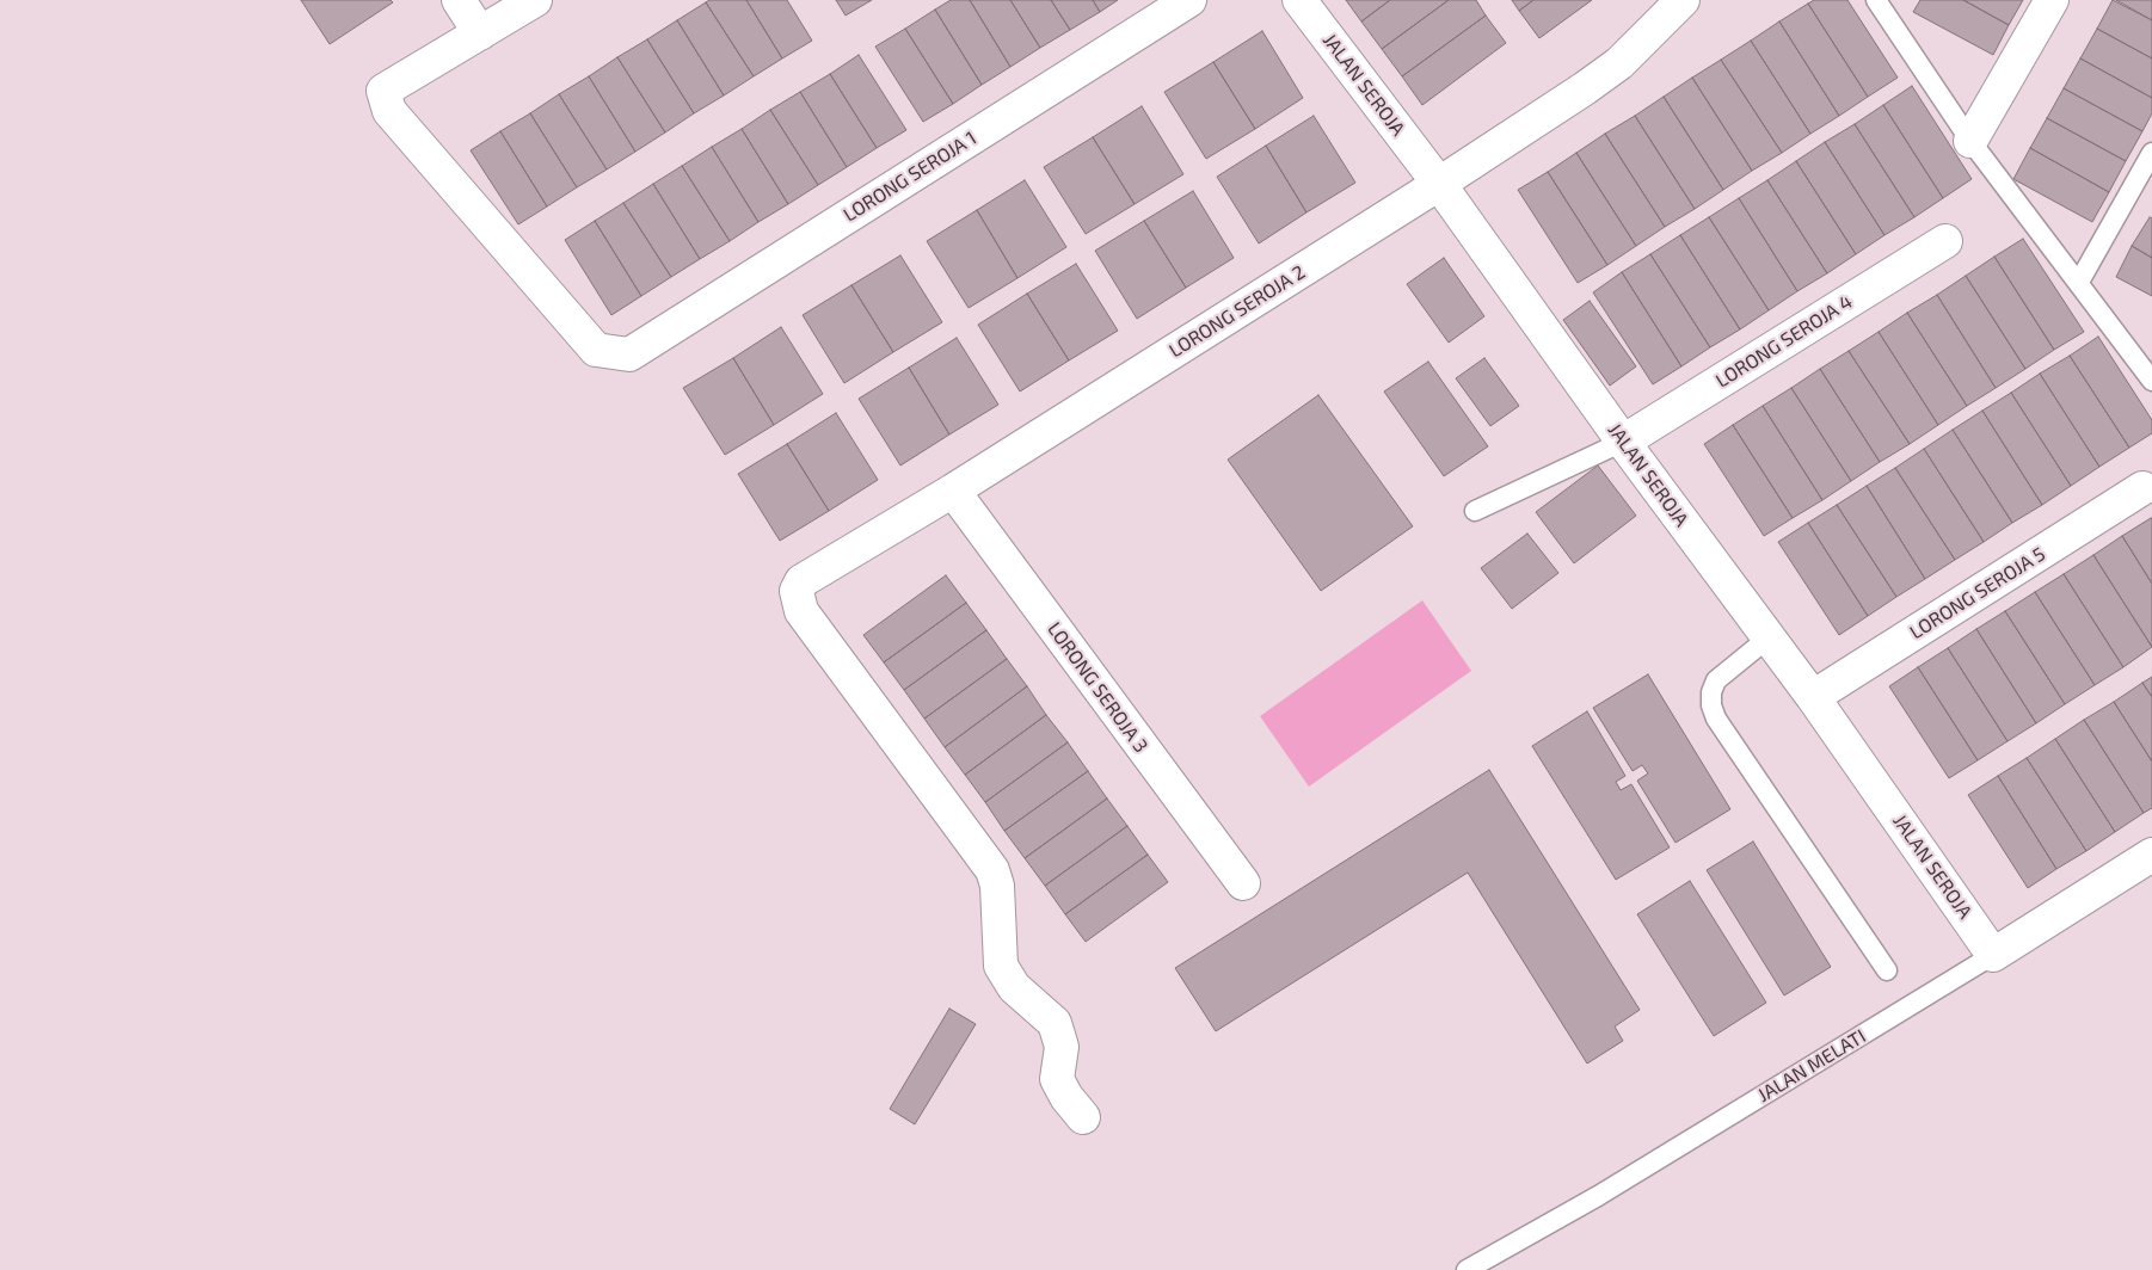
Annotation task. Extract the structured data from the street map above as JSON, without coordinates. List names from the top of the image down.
{
  "streets": {
    "street": [
      "JALAN SEROJA",
      "LORONG SEROJA 1",
      "LORONG SEROJA 2",
      "LORONG SEROJA 4",
      "LORONG SEROJA 5",
      "LORONG SEROJA 3",
      "JALAN MELATI"
    ]
  },
  "crossings": [
    ["JALAN SEROJA", "LORONG SEROJA 2"],
    ["JALAN SEROJA", "LORONG SEROJA 4"],
    ["JALAN SEROJA", "LORONG SEROJA 5"],
    ["JALAN SEROJA", "JALAN MELATI"],
    ["LORONG SEROJA 2", "LORONG SEROJA 3"]
  ]
}
